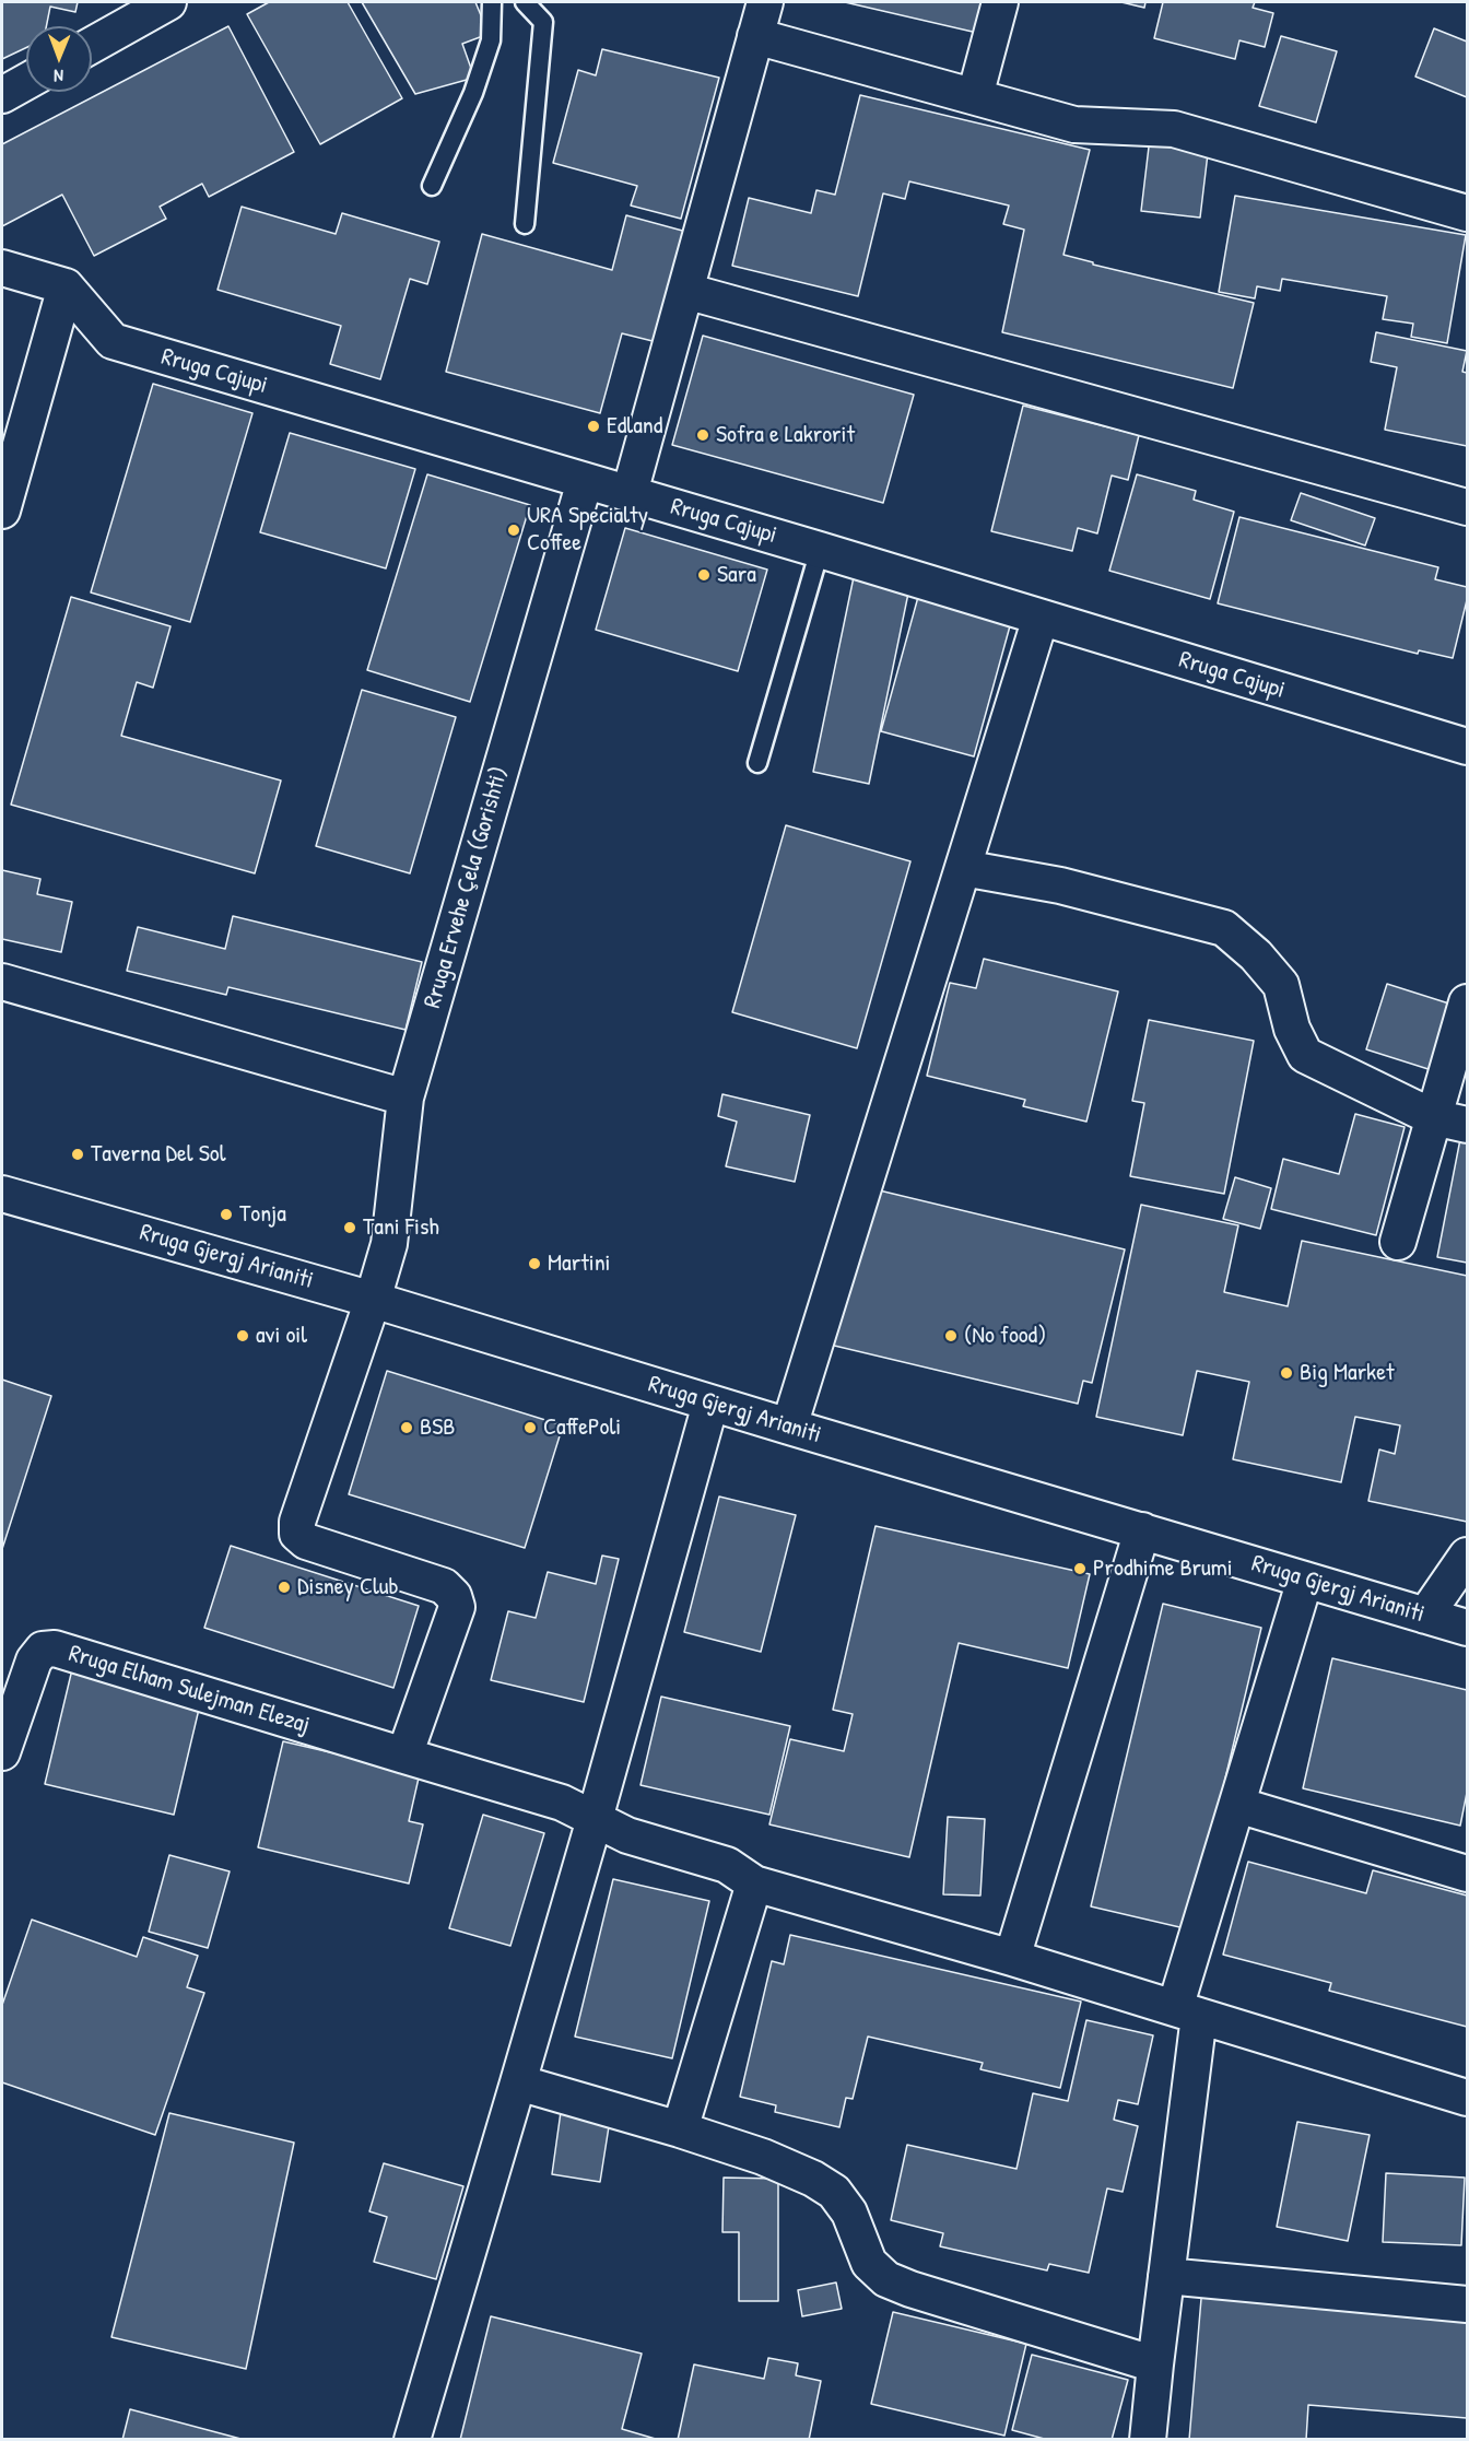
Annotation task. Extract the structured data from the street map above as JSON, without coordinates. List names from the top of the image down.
{
  "streets": {
    "street": [
      "Rruga Cajupi",
      "Rruga Ervehe Çela (Gorishti)",
      "Rruga Gjergj Arianiti",
      "Rruga Elham Sulejman Elezaj"
    ]
  },
  "crossings": [
    ["Rruga Cajupi", "Rruga Ervehe Çela (Gorishti)"],
    ["Rruga Ervehe Çela (Gorishti)", "Rruga Gjergj Arianiti"],
    ["Rruga Ervehe Çela (Gorishti)", "Rruga Elham Sulejman Elezaj"]
  ],
  "places": [
    "Edland",
    "Sofra e Lakrorit",
    "URA Specialty Coffee",
    "Sara",
    "Taverna Del Sol",
    "Tonja",
    "Tani Fish",
    "Martini",
    "avi oil",
    "(No food)",
    "Big Market",
    "BSB",
    "CaffePoli",
    "Prodhime Brumi",
    "Disney Club"
  ],
  "north": "bottom"
}
